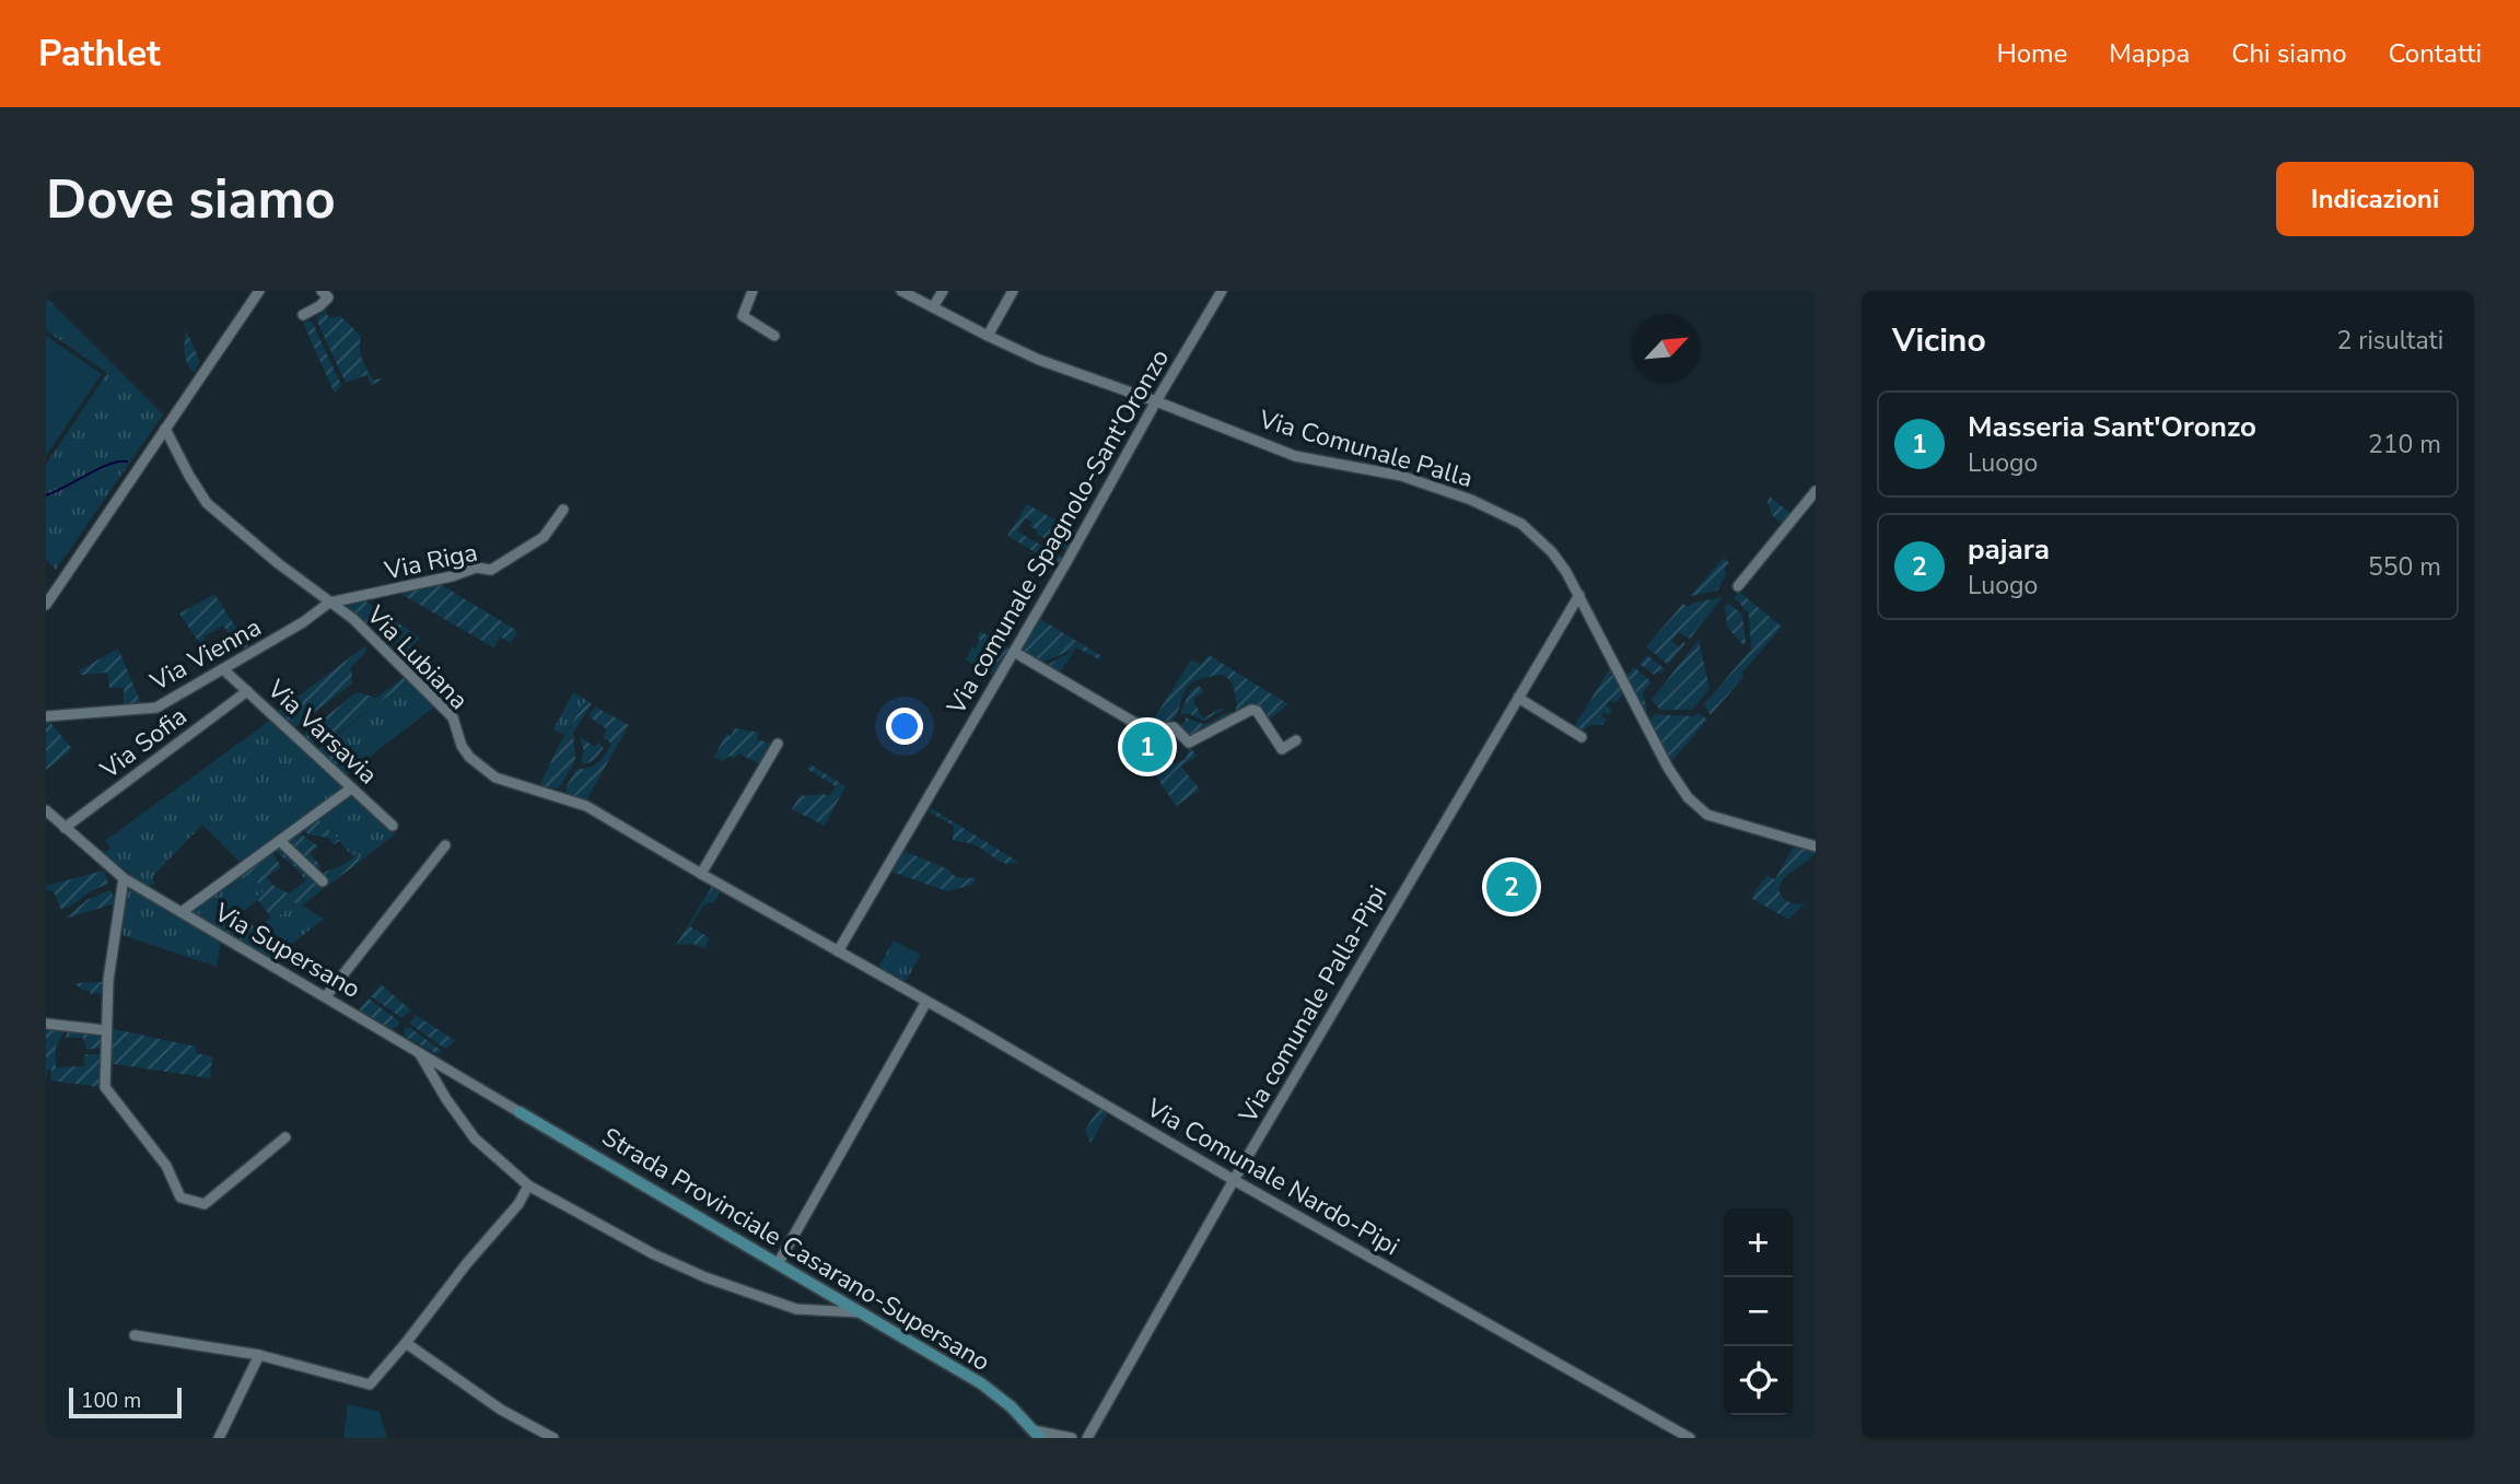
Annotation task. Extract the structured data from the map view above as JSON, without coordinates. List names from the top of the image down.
{
  "streets": {
    "main road": ["Strada Provinciale Casarano-Supersano"],
    "street": [
      "Via Comunale Palla",
      "Via comunale Spagnolo-Sant'Oronzo",
      "Via Riga",
      "Via Vienna",
      "Via Lubiana",
      "Via Varsavia",
      "Via Sofia",
      "Via Supersano",
      "Via comunale Palla-Pipi",
      "Via Comunale Nardo-Pipi"
    ]
  },
  "crossings": [
    ["Via Comunale Palla", "Via comunale Spagnolo-Sant'Oronzo"],
    ["Via Comunale Palla", "Via comunale Palla-Pipi"],
    ["Via comunale Spagnolo-Sant'Oronzo", "Via Lubiana"],
    ["Via comunale Spagnolo-Sant'Oronzo", "Via Comunale Nardo-Pipi"],
    ["Via Riga", "Via Vienna"],
    ["Via Riga", "Via Lubiana"],
    ["Via Vienna", "Via Lubiana"],
    ["Via Vienna", "Via Varsavia"],
    ["Via Lubiana", "Via Comunale Nardo-Pipi"],
    ["Via Varsavia", "Via Sofia"],
    ["Via Sofia", "Via Supersano"],
    ["Via Supersano", "Strada Provinciale Casarano-Supersano"],
    ["Via comunale Palla-Pipi", "Via Comunale Nardo-Pipi"]
  ],
  "scale_bar": "100 m",
  "north": "top right",
  "page": {
    "header": "Pathlet",
    "nav": [
      "Home",
      "Mappa",
      "Chi siamo",
      "Contatti"
    ],
    "buttons": "Indicazioni",
    "title": "Dove siamo",
    "heading": ["Vicino", "2 risultati"],
    "list": [
      {
        "mark": "1",
        "name": "Masseria Sant'Oronzo",
        "note": "Luogo",
        "value": "210 m"
      },
      {
        "mark": "2",
        "name": "pajara",
        "note": "Luogo",
        "value": "550 m"
      }
    ],
    "pins": ["1", "2"],
    "map_buttons": ["+", "−"],
    "scale": "100 m"
  }
}
